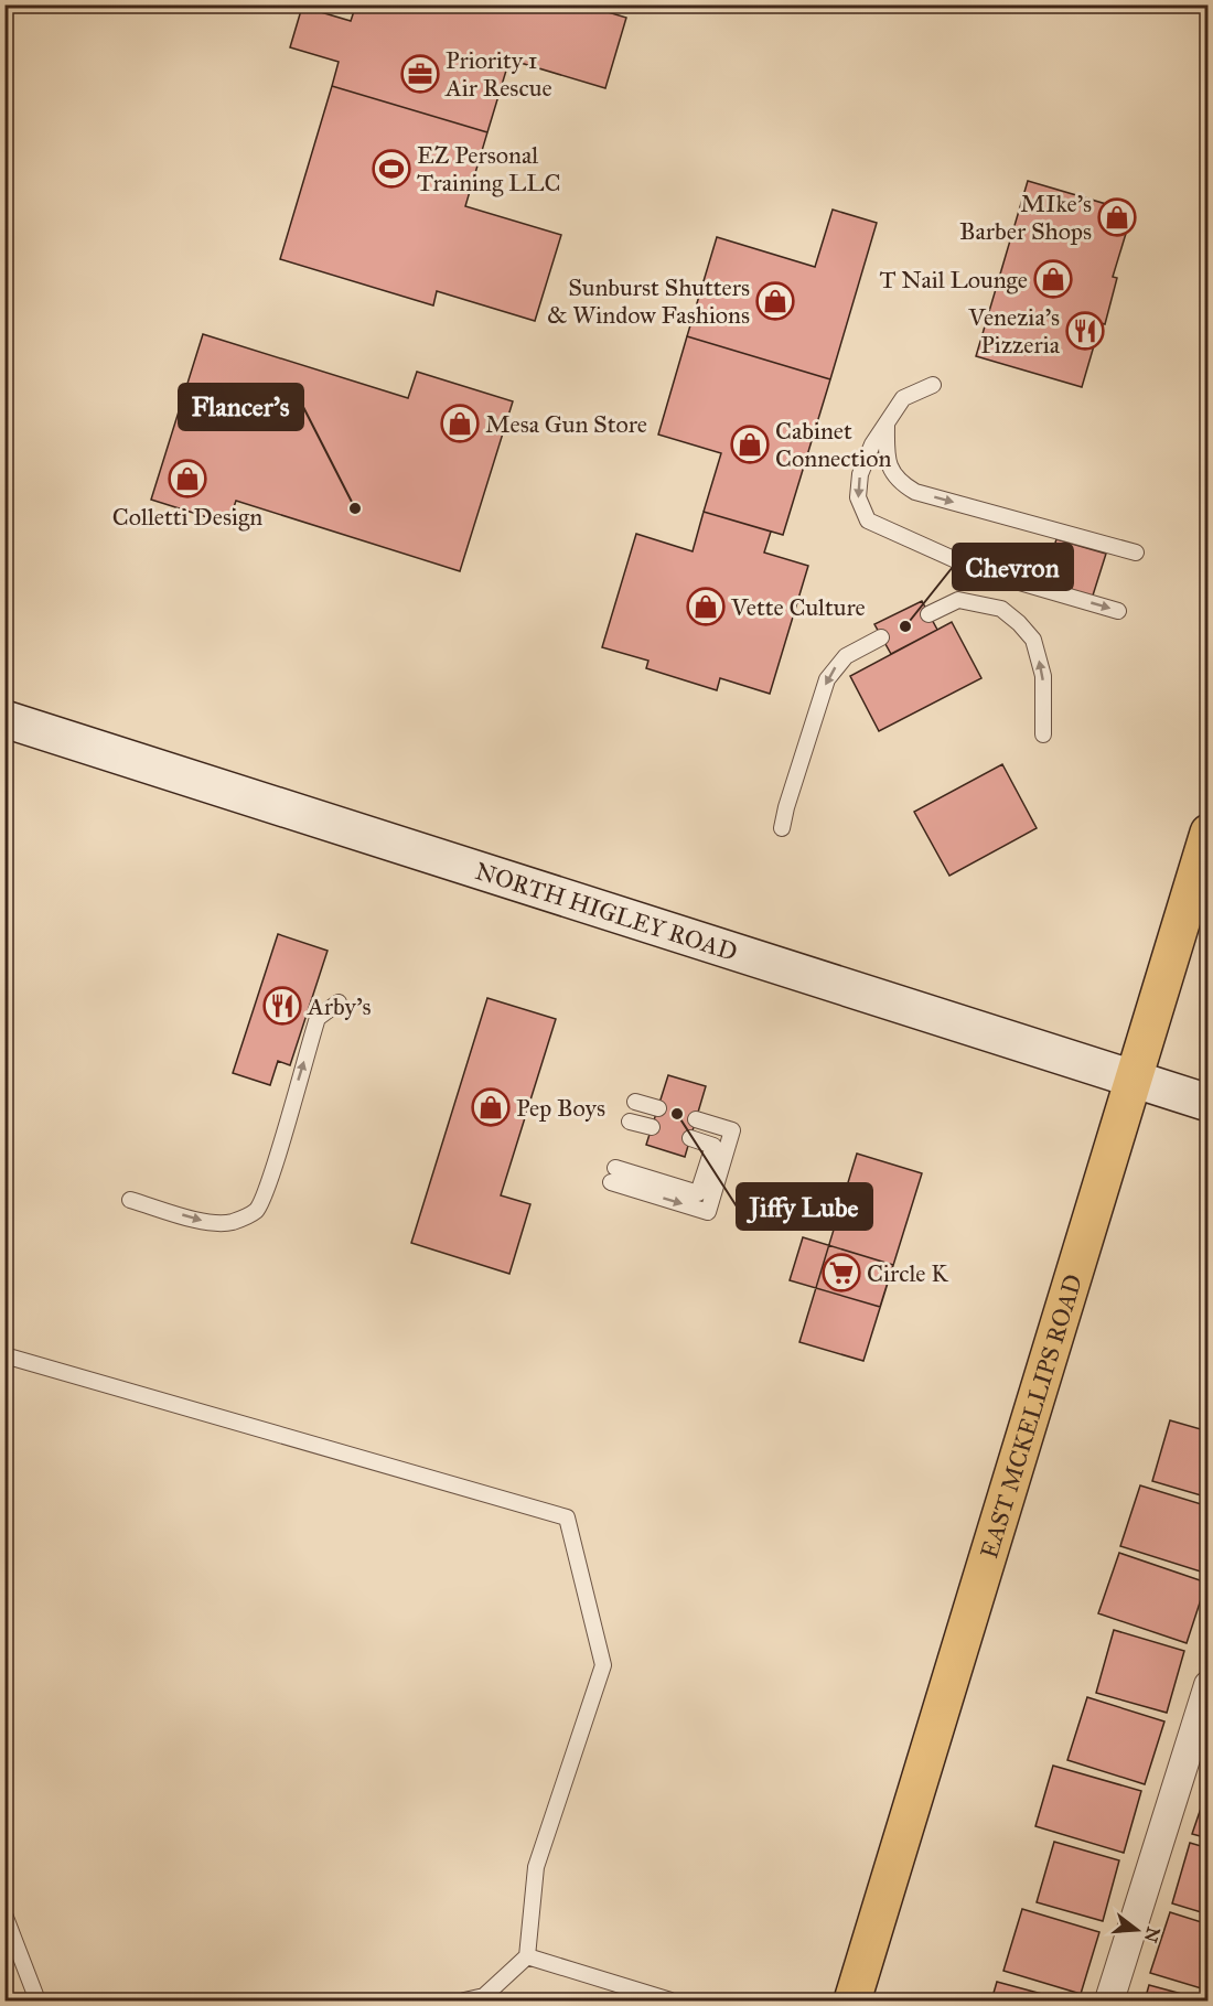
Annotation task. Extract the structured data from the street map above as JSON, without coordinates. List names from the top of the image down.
{
  "streets": {
    "main road": ["NORTH HIGLEY ROAD", "EAST MCKELLIPS ROAD"]
  },
  "crossings": [
    ["NORTH HIGLEY ROAD", "EAST MCKELLIPS ROAD"]
  ],
  "places": {
    "office": ["Priority 1 Air Rescue"],
    "sports": ["EZ Personal Training LLC"],
    "shop": [
      "MIke's Barber Shops",
      "T Nail Lounge",
      "Sunburst Shutters & Window Fashions",
      "Mesa Gun Store",
      "Cabinet Connection",
      "Colletti Design",
      "Vette Culture",
      "Pep Boys"
    ],
    "restaurant": ["Venezia's Pizzeria", "Arby's"],
    "other": ["Flancer's", "Chevron", "Jiffy Lube"],
    "supermarket": ["Circle K"]
  },
  "north": "right"
}
